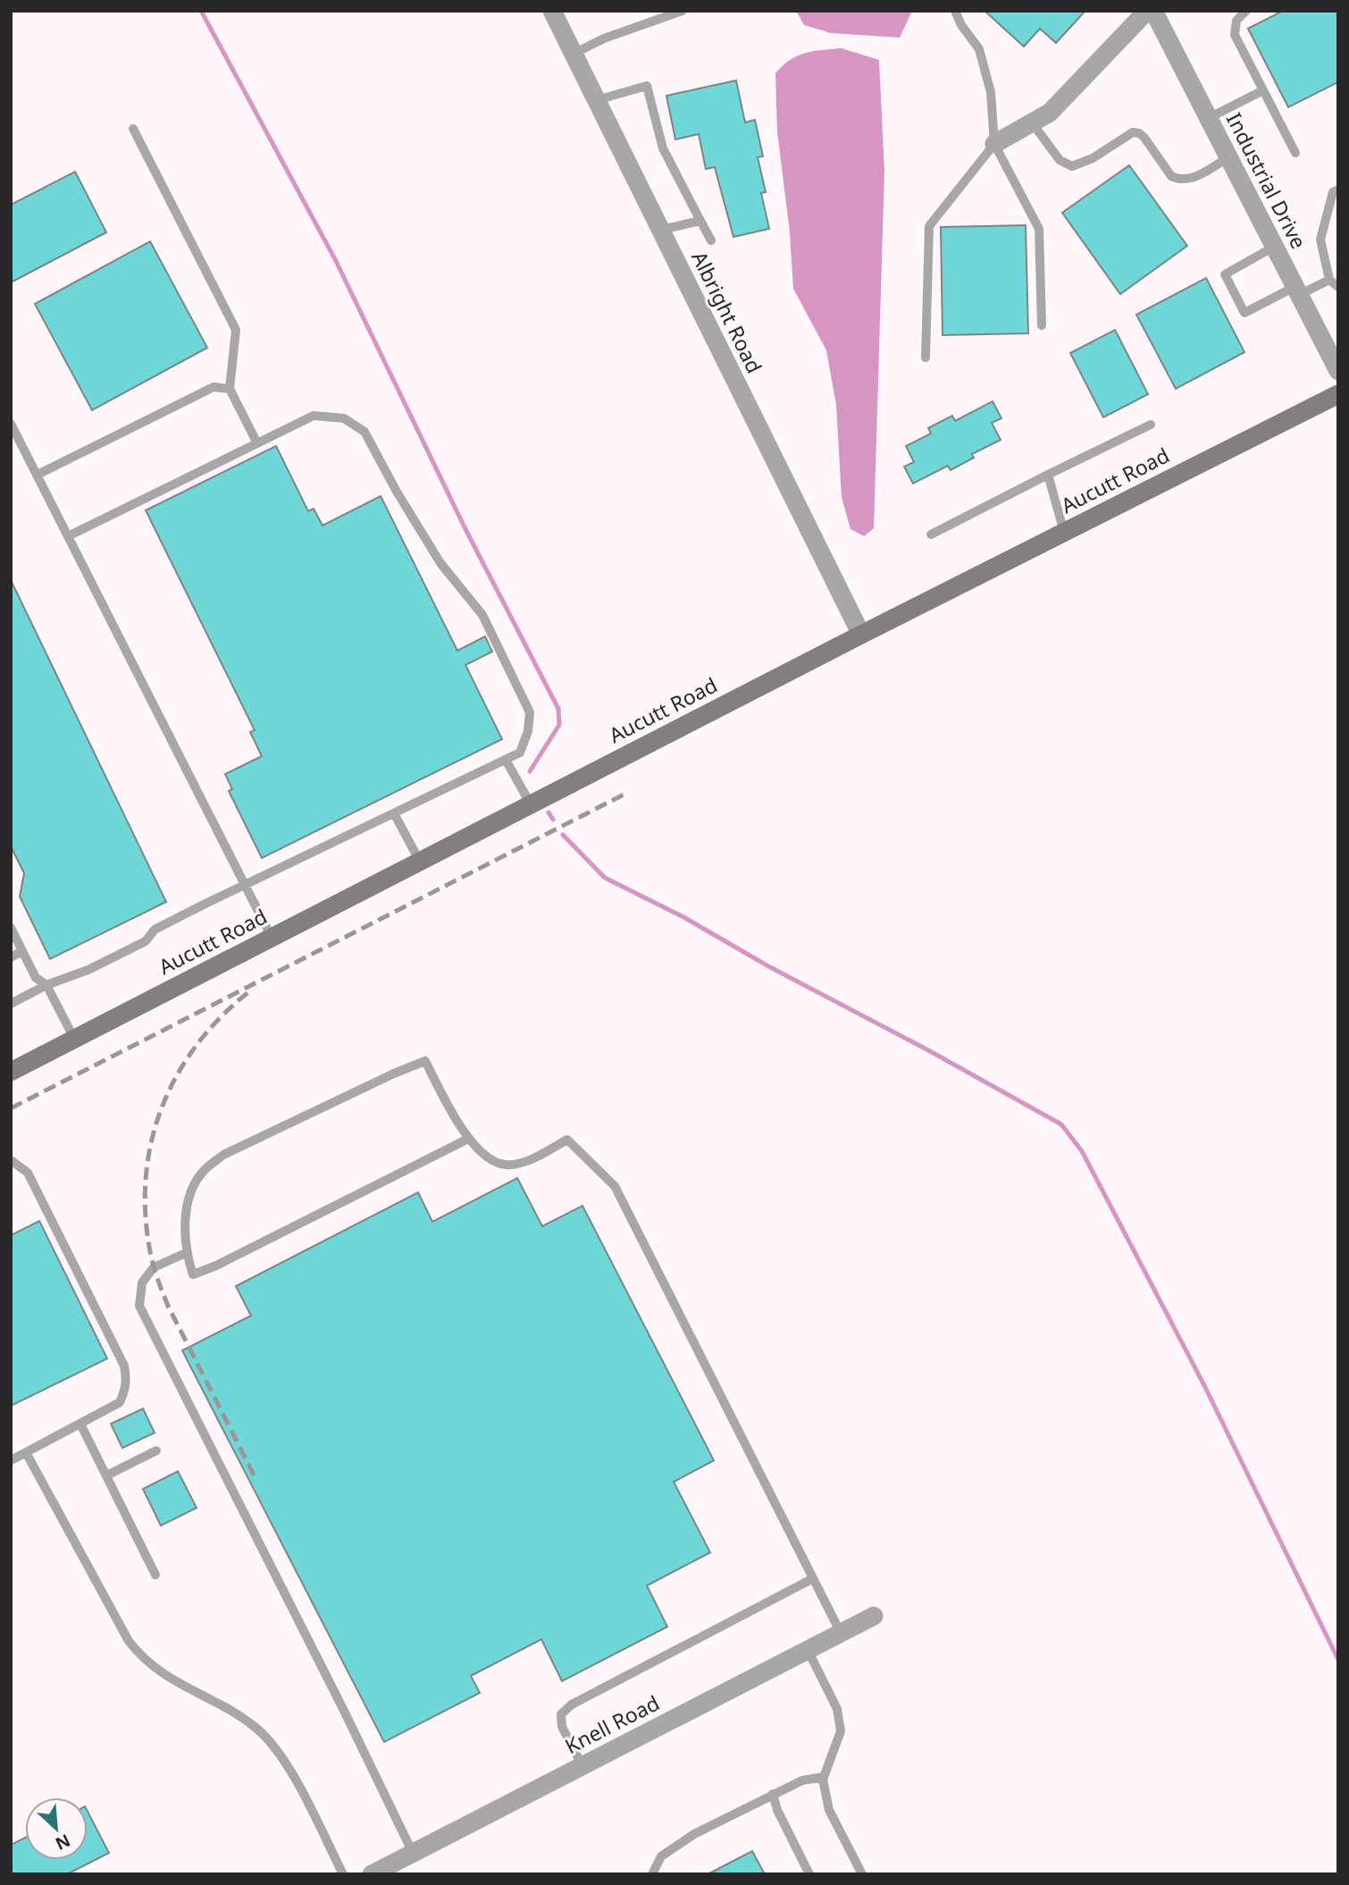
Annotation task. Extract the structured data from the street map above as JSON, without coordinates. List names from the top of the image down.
{
  "streets": {
    "street": [
      "Industrial Drive",
      "Albright Road",
      "Aucutt Road",
      "Knell Road"
    ]
  },
  "crossings": [
    ["Albright Road", "Aucutt Road"]
  ],
  "north": "bottom right"
}
